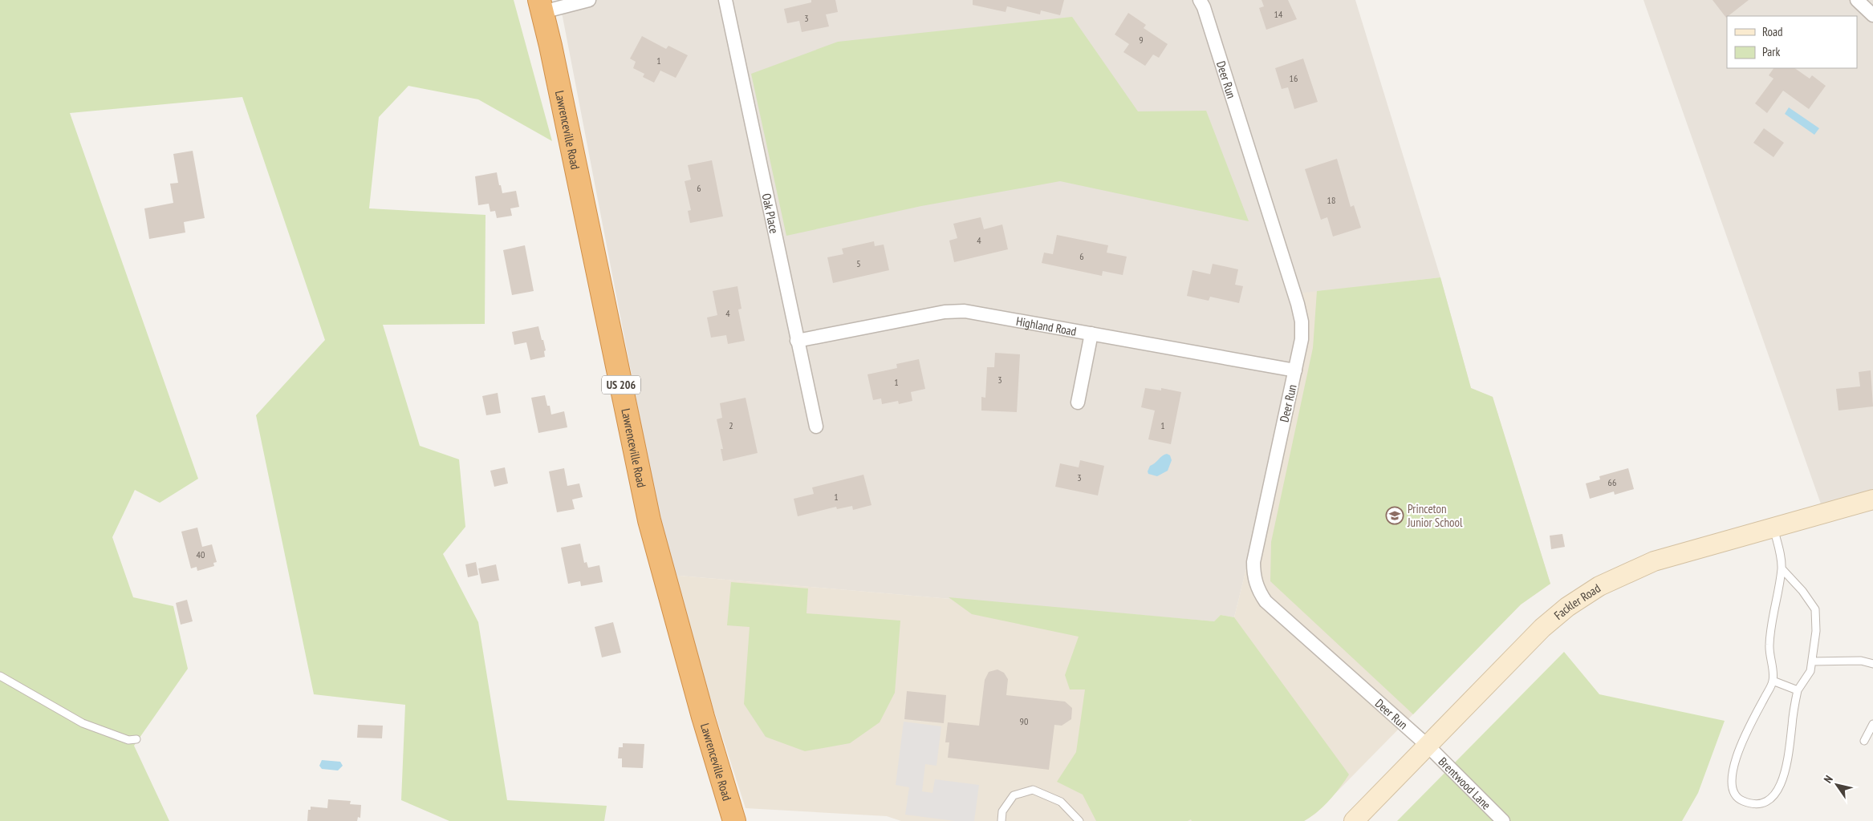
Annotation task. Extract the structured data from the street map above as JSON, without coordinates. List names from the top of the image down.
{
  "streets": {
    "highway": ["Lawrenceville Road", "US 206"],
    "street": [
      "Deer Run",
      "Oak Place",
      "Highland Road",
      "Fackler Road",
      "Brentwood Lane"
    ]
  },
  "crossings": [
    ["Deer Run", "Highland Road"],
    ["Deer Run", "Fackler Road"],
    ["Deer Run", "Brentwood Lane"],
    ["Oak Place", "Highland Road"],
    ["Fackler Road", "Brentwood Lane"]
  ],
  "places": {
    "school or university": ["Princeton Junior School"]
  },
  "house_numbers": [
    "14",
    "3",
    "9",
    "1",
    "16",
    "6",
    "18",
    "4",
    "6",
    "5",
    "4",
    "3",
    "1",
    "2",
    "1",
    "3",
    "66",
    "1",
    "40",
    "90"
  ],
  "legend": ["Road", "Park"],
  "north": "top left"
}
